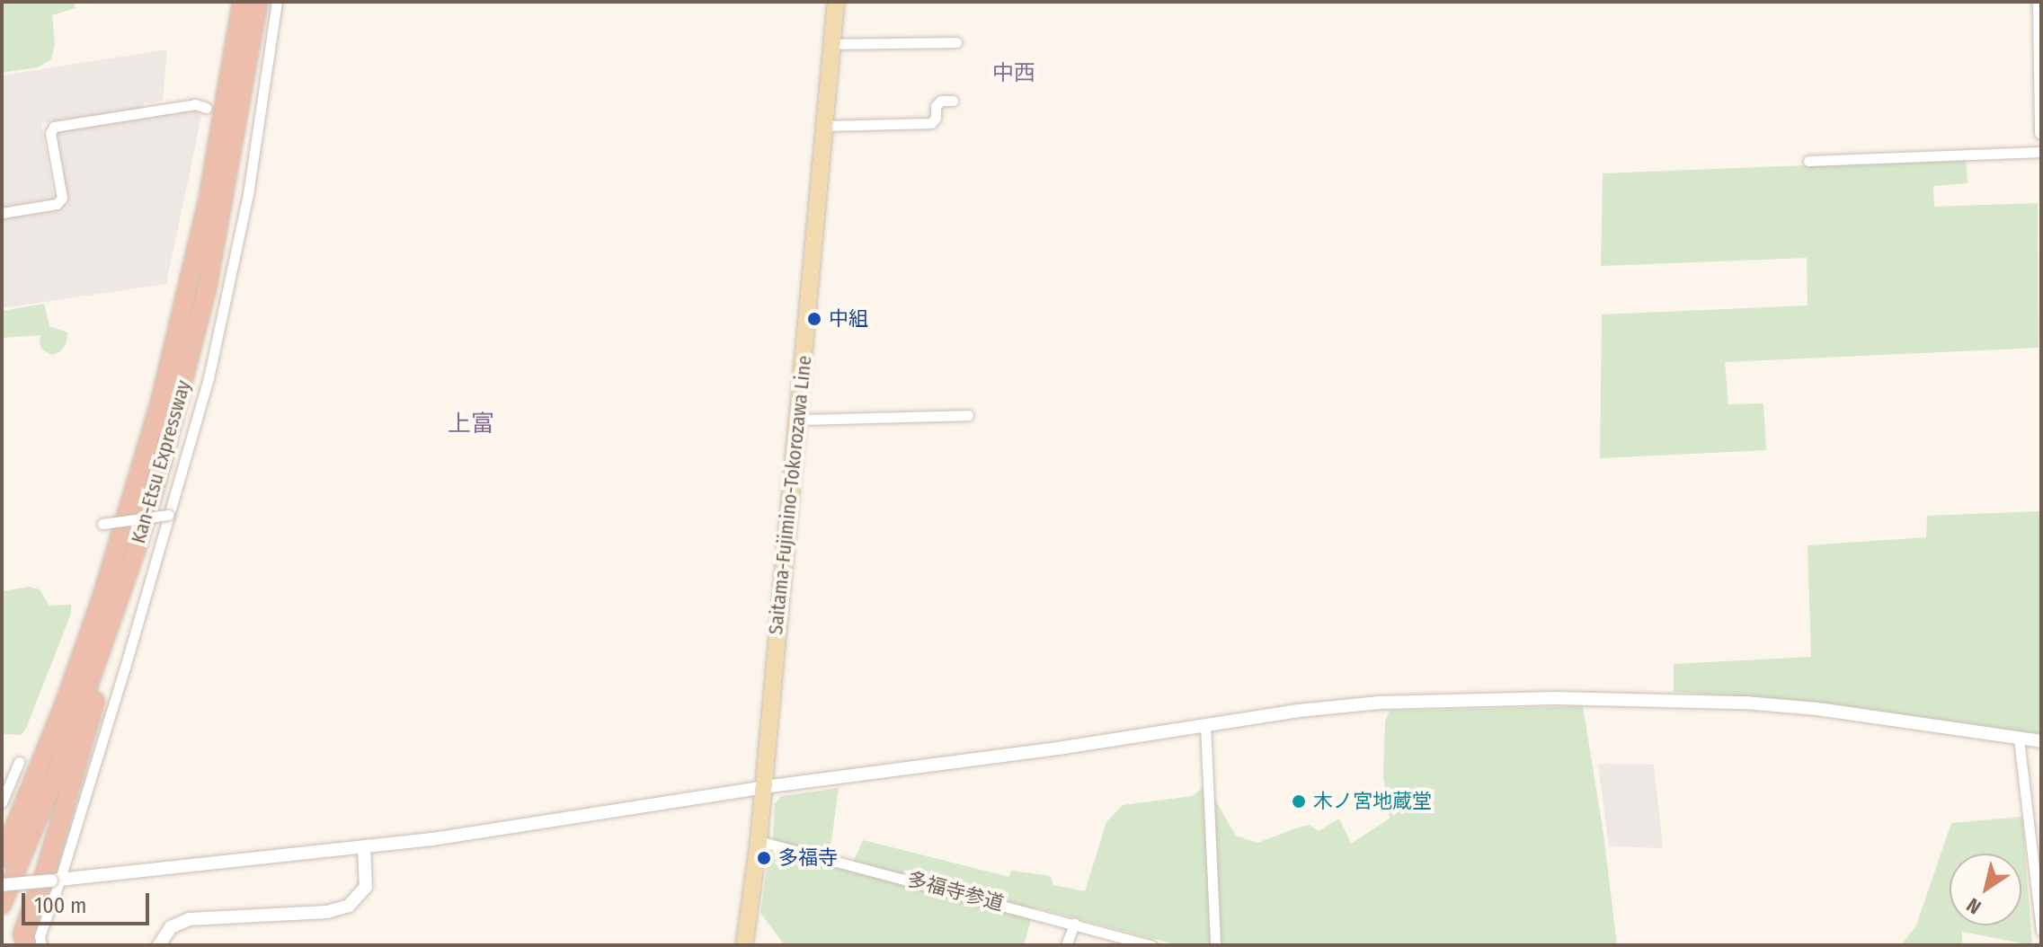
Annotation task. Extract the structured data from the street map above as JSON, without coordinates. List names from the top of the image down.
{
  "streets": {
    "highway": ["Kan-Etsu Expressway"],
    "main road": ["Saitama-Fujimino-Tokorozawa Line"],
    "street": ["多福寺参道"]
  },
  "crossings": [
    ["Saitama-Fujimino-Tokorozawa Line", "多福寺参道"]
  ],
  "districts": ["中西", "上富"],
  "places": ["中組", "木ノ宮地蔵堂", "多福寺"],
  "scale_bar": "100 m",
  "north": "bottom left"
}
